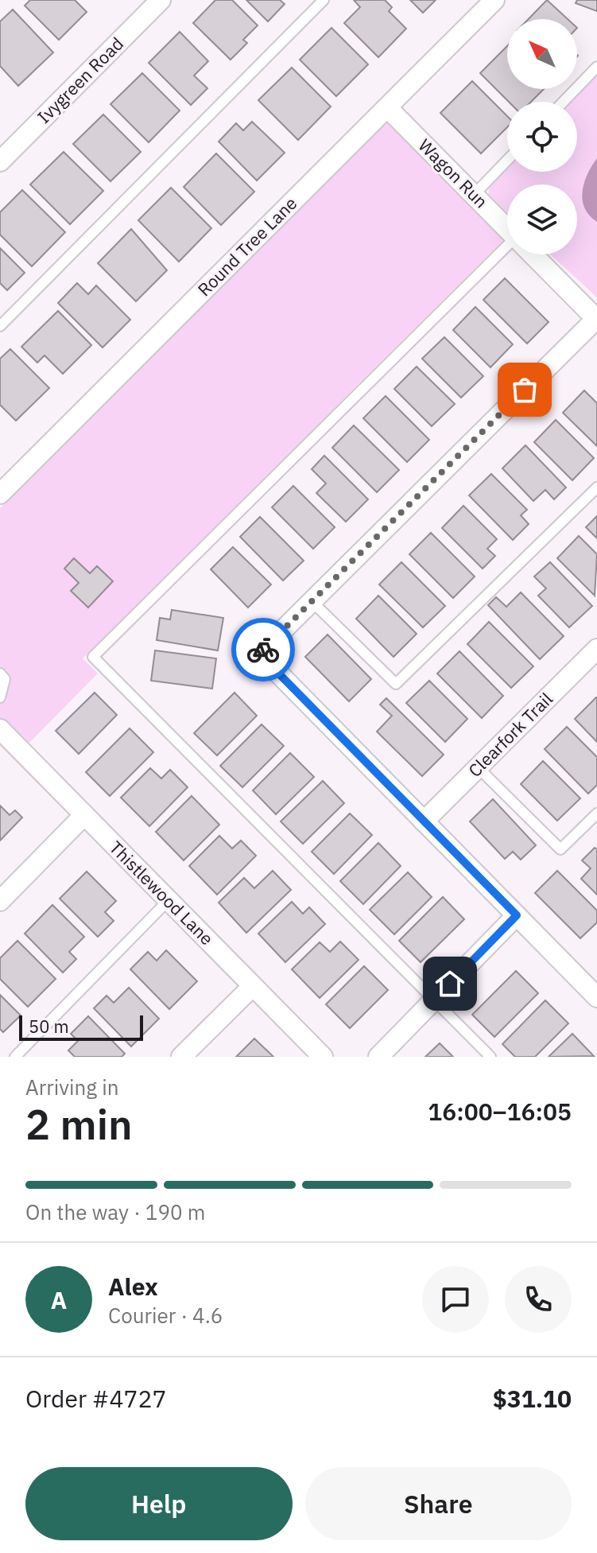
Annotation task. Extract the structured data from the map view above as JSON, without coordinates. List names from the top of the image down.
{
  "streets": {
    "street": [
      "Ivygreen Road",
      "Wagon Run",
      "Round Tree Lane",
      "Clearfork Trail",
      "Thistlewood Lane"
    ]
  },
  "crossings": [
    ["Wagon Run", "Round Tree Lane"]
  ],
  "scale_bar": "50 m",
  "north": "top left",
  "page": {
    "scale": "50 m",
    "heading": ["2 min", "Arriving in", "16:00–16:05"],
    "panel": [
      "Alex",
      "Courier · 4.6",
      "Order #4727",
      "$31.10"
    ],
    "bar": "On the way · 190 m",
    "round": "A",
    "buttons": ["Help", "Share"]
  }
}
